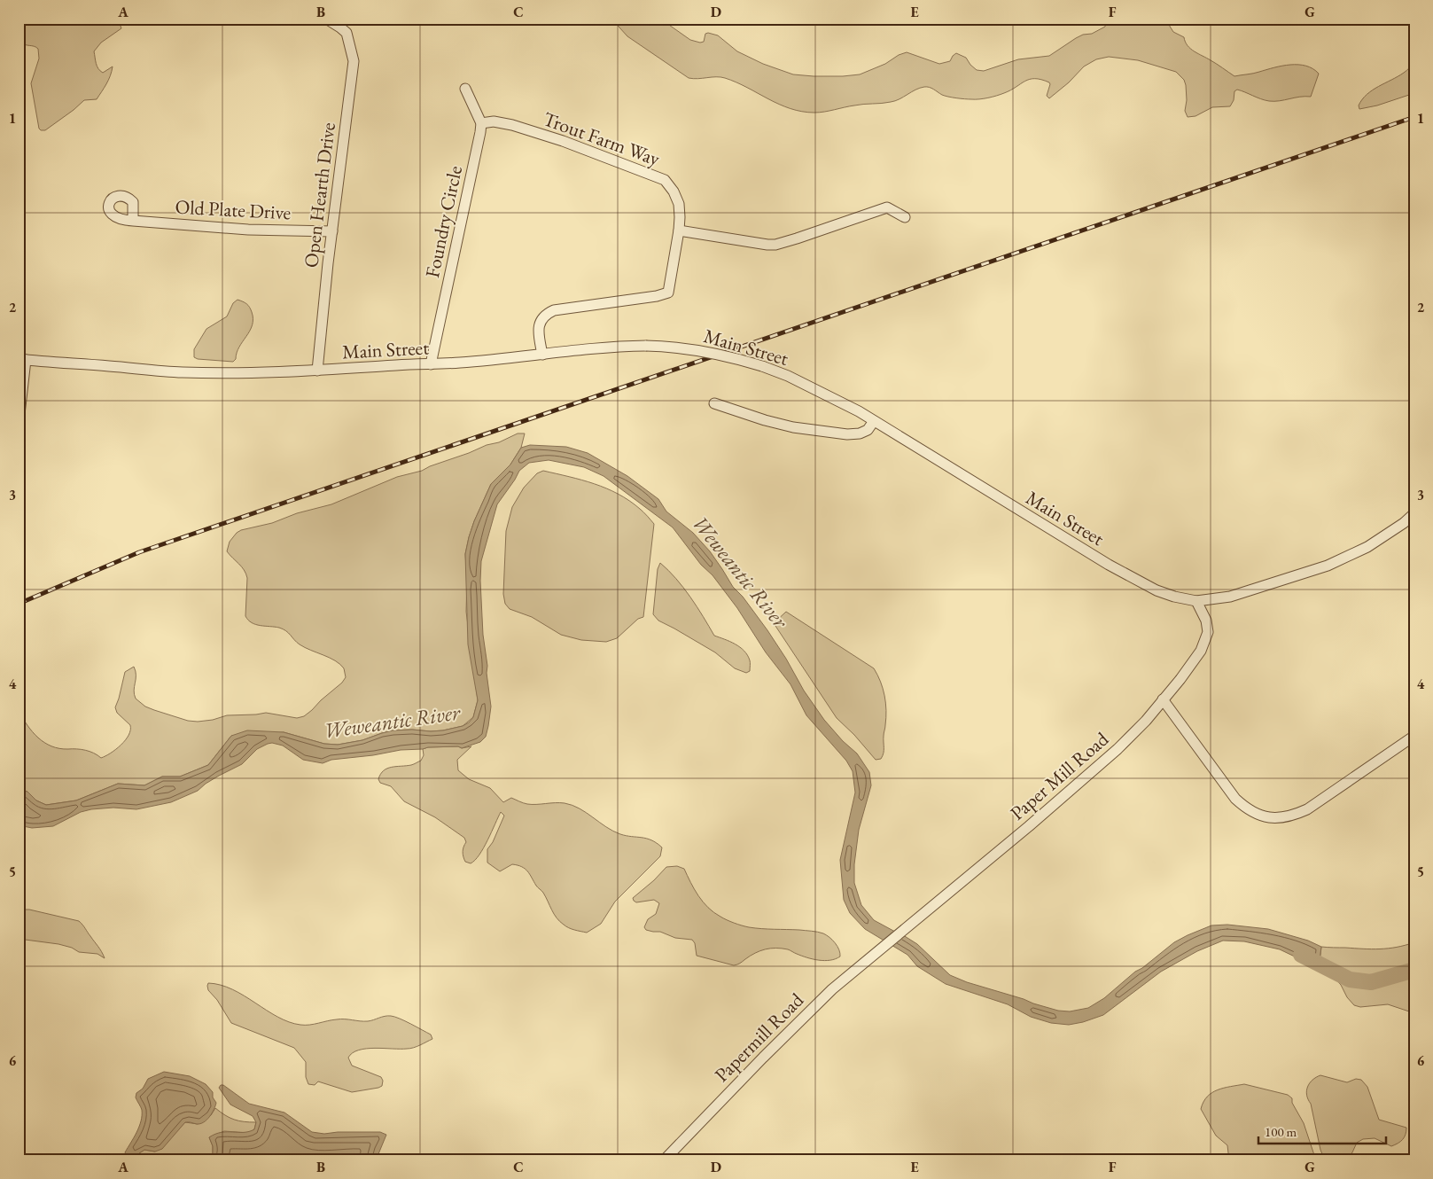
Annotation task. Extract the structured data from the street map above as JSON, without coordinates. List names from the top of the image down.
{
  "streets": {
    "street": [
      "Trout Farm Way",
      "Open Hearth Drive",
      "Old Plate Drive",
      "Foundry Circle",
      "Main Street",
      "Paper Mill Road",
      "Papermill Road"
    ]
  },
  "crossings": [
    ["Trout Farm Way", "Foundry Circle"],
    ["Trout Farm Way", "Main Street"],
    ["Open Hearth Drive", "Old Plate Drive"],
    ["Open Hearth Drive", "Main Street"],
    ["Foundry Circle", "Main Street"],
    ["Main Street", "Paper Mill Road"],
    ["Paper Mill Road", "Papermill Road"]
  ],
  "water": ["Weweantic River"],
  "scale_bar": "100 m",
  "grid": {
    "columns": [
      "A",
      "B",
      "C",
      "D",
      "E",
      "F",
      "G"
    ],
    "rows": [
      "1",
      "2",
      "3",
      "4",
      "5",
      "6"
    ]
  }
}
